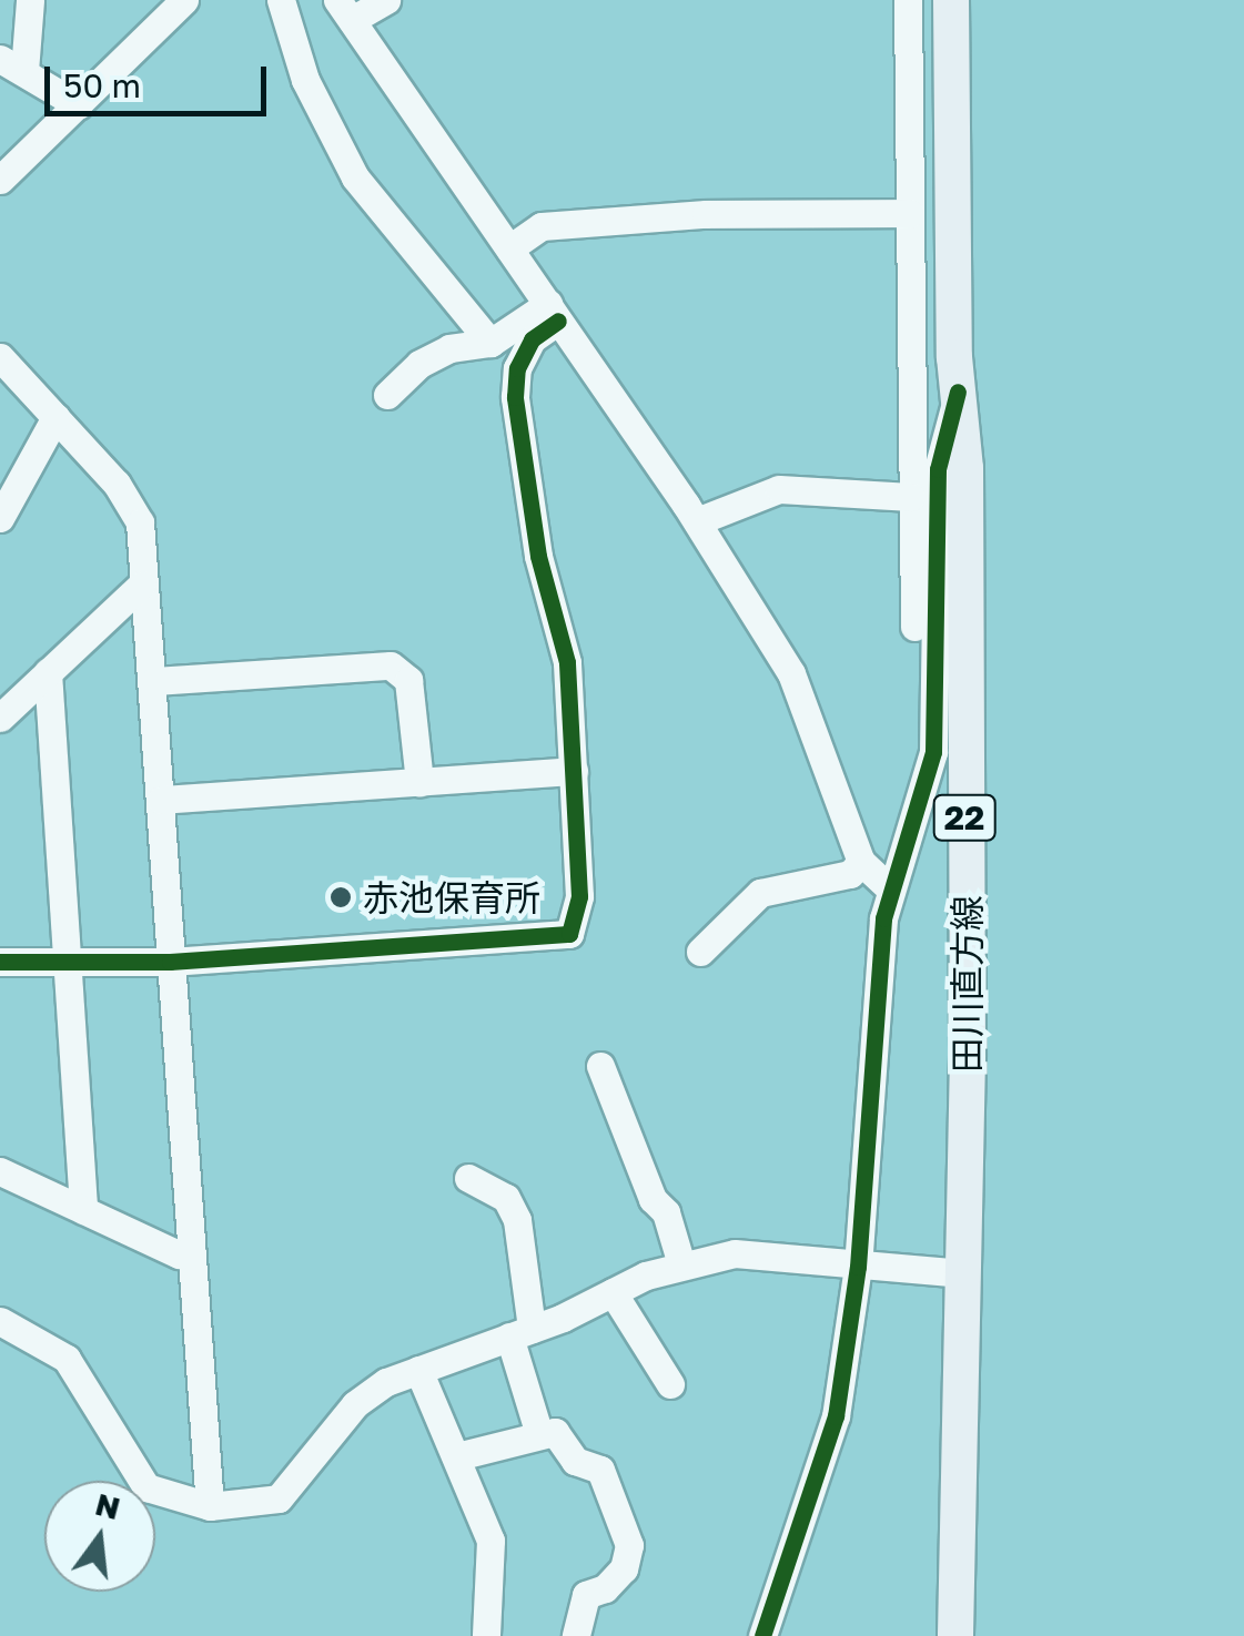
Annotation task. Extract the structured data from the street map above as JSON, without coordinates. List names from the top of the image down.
{
  "streets": {
    "main road": ["22", "田川直方線"]
  },
  "places": ["赤池保育所"],
  "scale_bar": "50 m",
  "north": "top"
}
